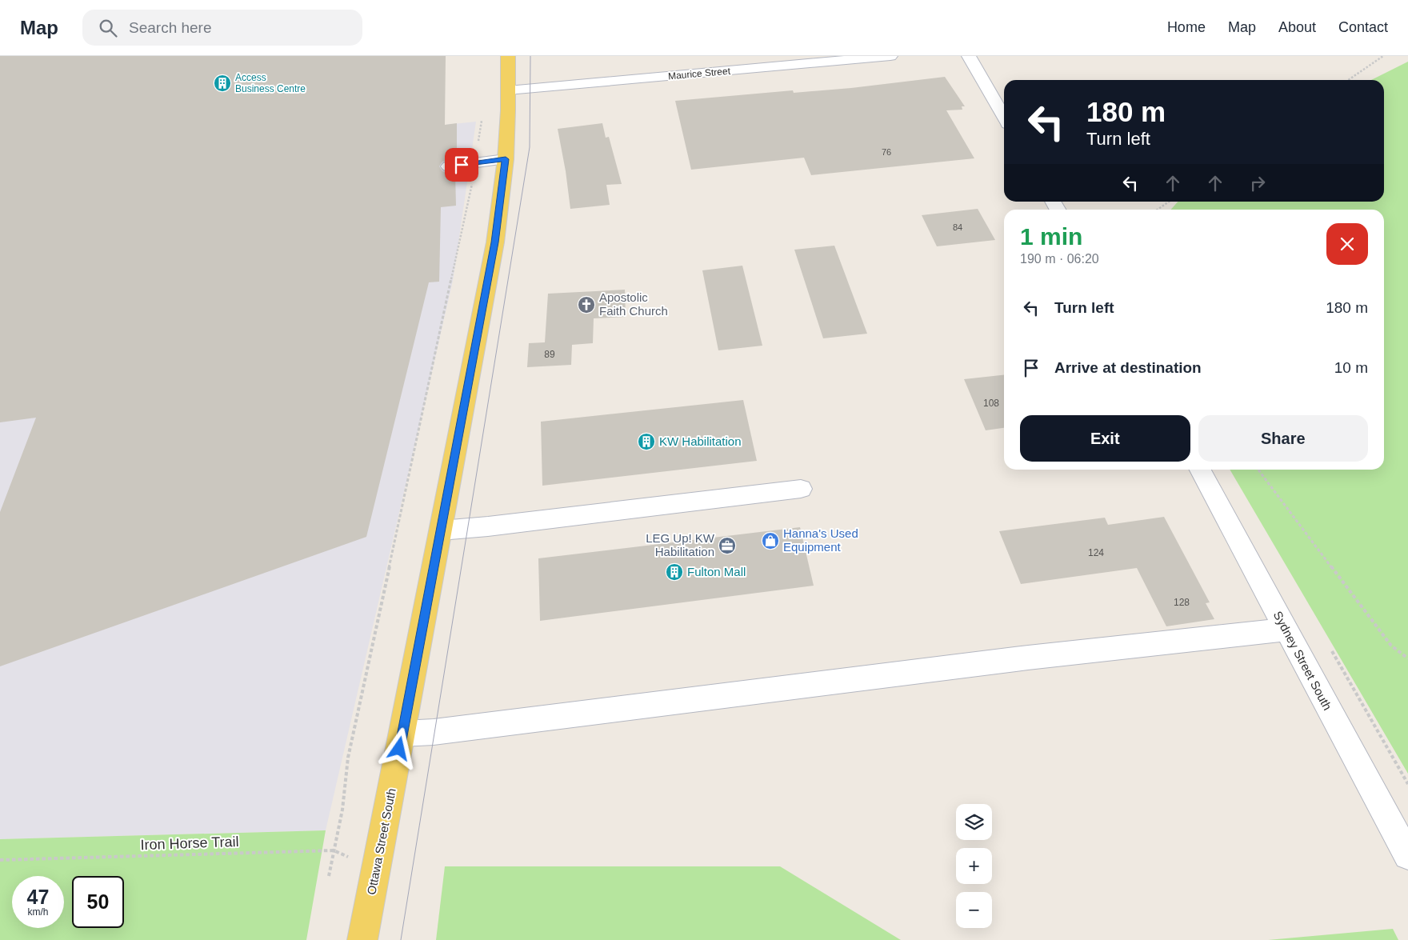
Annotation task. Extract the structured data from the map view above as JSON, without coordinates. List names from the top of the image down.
{
  "streets": {
    "main road": ["Ottawa Street South"],
    "street": ["Maurice Street", "Sydney Street South"],
    "path": ["Iron Horse Trail"]
  },
  "crossings": [
    ["Maurice Street", "Ottawa Street South"],
    ["Ottawa Street South", "Iron Horse Trail"]
  ],
  "places": {
    "building": ["Access Business Centre", "KW Habilitation", "Fulton Mall"],
    "church": ["Apostolic Faith Church"],
    "shop": ["Hanna's Used Equipment"],
    "office": ["LEG Up! KW Habilitation"]
  },
  "house_numbers": [
    "76",
    "84",
    "89",
    "108",
    "124",
    "128"
  ],
  "page": {
    "header": "Map",
    "search": "Search here",
    "nav": [
      "Home",
      "Map",
      "About",
      "Contact"
    ],
    "turn": ["180 m", "Turn left"],
    "heading": ["1 min", "190 m · 06:20"],
    "list": [
      {
        "name": "Turn left",
        "value": "180 m"
      },
      {
        "name": "Arrive at destination",
        "value": "10 m"
      }
    ],
    "buttons": ["Exit", "Share"],
    "map_buttons": ["+", "−"],
    "speed": "47 km/h",
    "limit": "50"
  }
}
